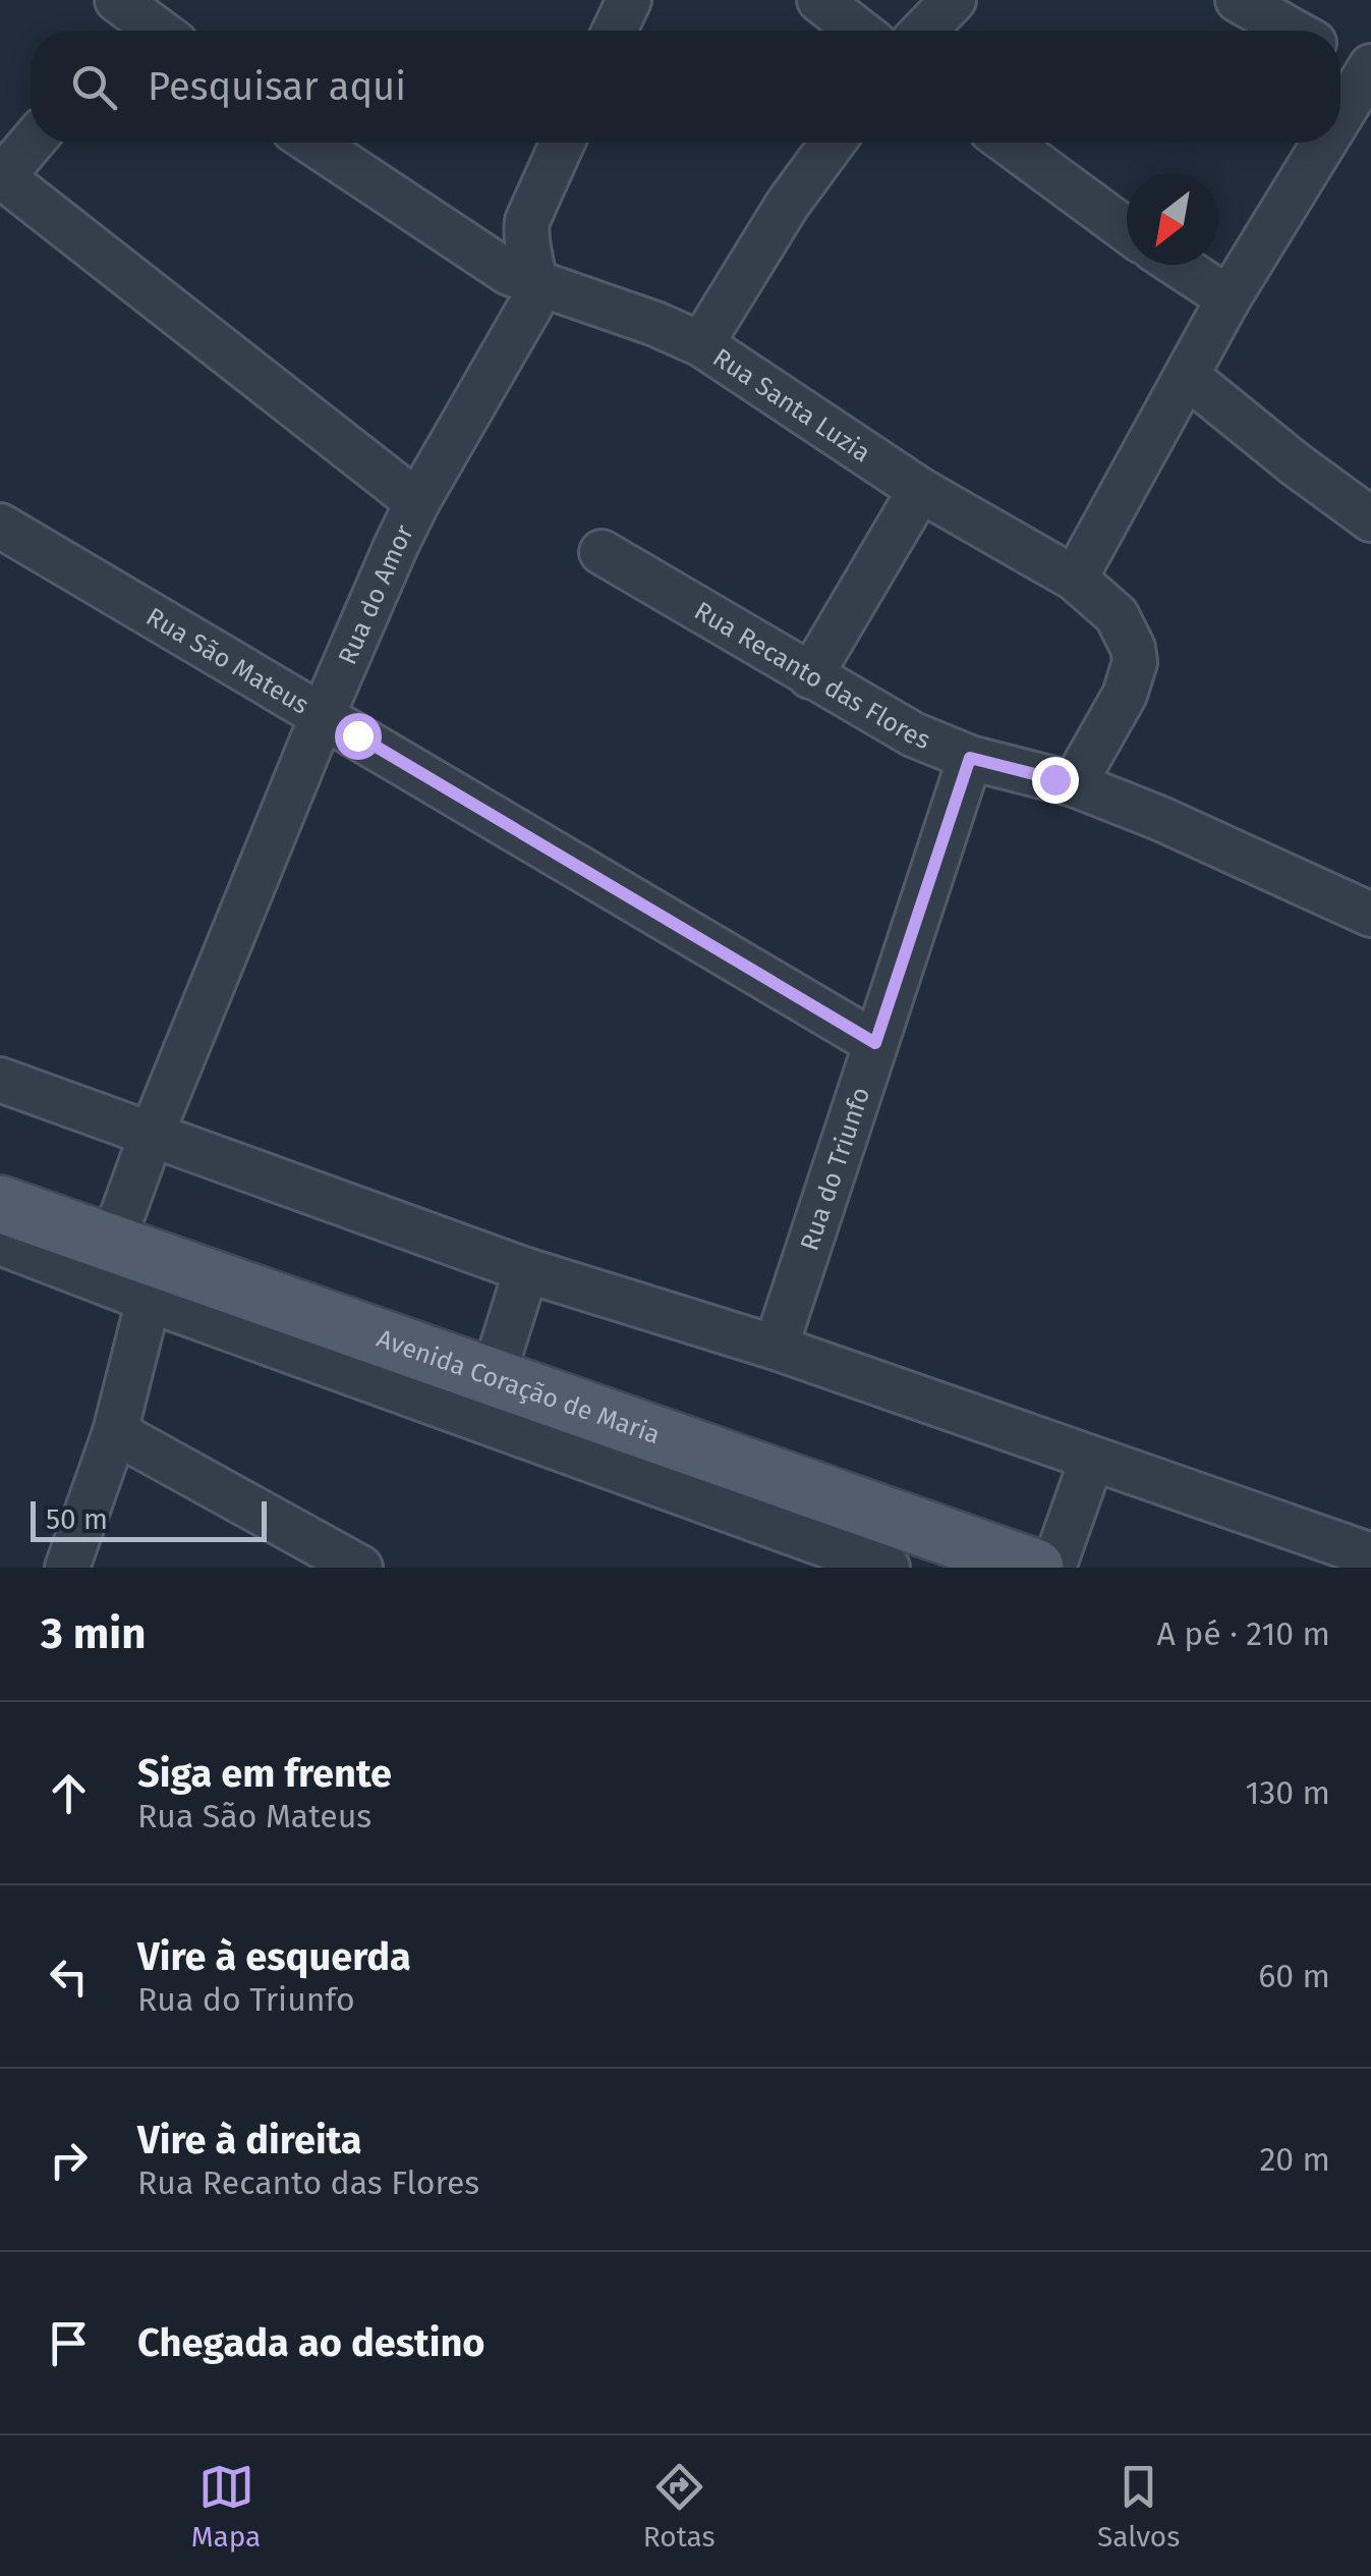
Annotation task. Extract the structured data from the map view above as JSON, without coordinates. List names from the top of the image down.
{
  "streets": {
    "main road": ["Avenida Coração de Maria"],
    "street": [
      "Rua Santa Luzia",
      "Rua do Amor",
      "Rua São Mateus",
      "Rua Recanto das Flores",
      "Rua do Triunfo"
    ]
  },
  "crossings": [
    ["Rua Santa Luzia", "Rua do Amor"],
    ["Rua Santa Luzia", "Rua Recanto das Flores"],
    ["Rua do Amor", "Rua São Mateus"],
    ["Rua do Amor", "Avenida Coração de Maria"],
    ["Rua São Mateus", "Rua do Triunfo"],
    ["Rua Recanto das Flores", "Rua do Triunfo"]
  ],
  "scale_bar": "50 m",
  "north": "bottom left",
  "page": {
    "search": "Pesquisar aqui",
    "scale": "50 m",
    "heading": ["3 min", "A pé · 210 m"],
    "list": [
      ["Siga em frente", "Rua São Mateus", "130 m"],
      ["Vire à esquerda", "Rua do Triunfo", "60 m"],
      ["Vire à direita", "Rua Recanto das Flores", "20 m"],
      "Chegada ao destino"
    ],
    "nav": ["Mapa", "Rotas", "Salvos"]
  }
}
